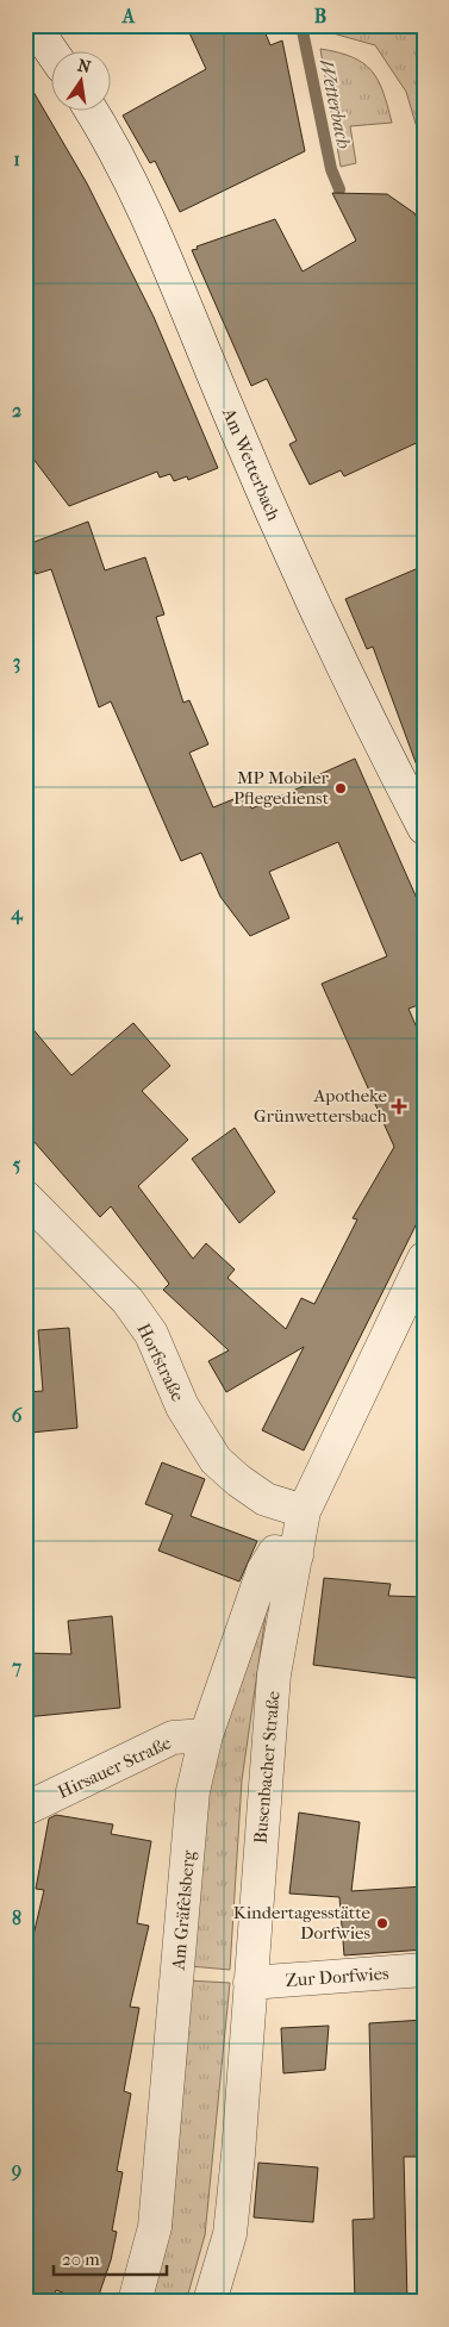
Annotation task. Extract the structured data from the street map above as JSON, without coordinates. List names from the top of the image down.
{
  "streets": {
    "street": [
      "Am Wetterbach",
      "Horfstraße",
      "Hirsauer Straße",
      "Busenbacher Straße",
      "Am Gräfelsberg",
      "Zur Dorfwies"
    ]
  },
  "crossings": [
    ["Horfstraße", "Busenbacher Straße"],
    ["Hirsauer Straße", "Am Gräfelsberg"],
    ["Busenbacher Straße", "Am Gräfelsberg"],
    ["Busenbacher Straße", "Zur Dorfwies"]
  ],
  "water": ["Wetterbach"],
  "places": {
    "other": ["MP Mobiler Pflegedienst", "Kindertagesstätte Dorfwies"],
    "health": ["Apotheke Grünwettersbach"]
  },
  "scale_bar": "20 m",
  "north": "top",
  "grid": {
    "columns": ["A", "B"],
    "rows": [
      "1",
      "2",
      "3",
      "4",
      "5",
      "6",
      "7",
      "8",
      "9"
    ]
  }
}
